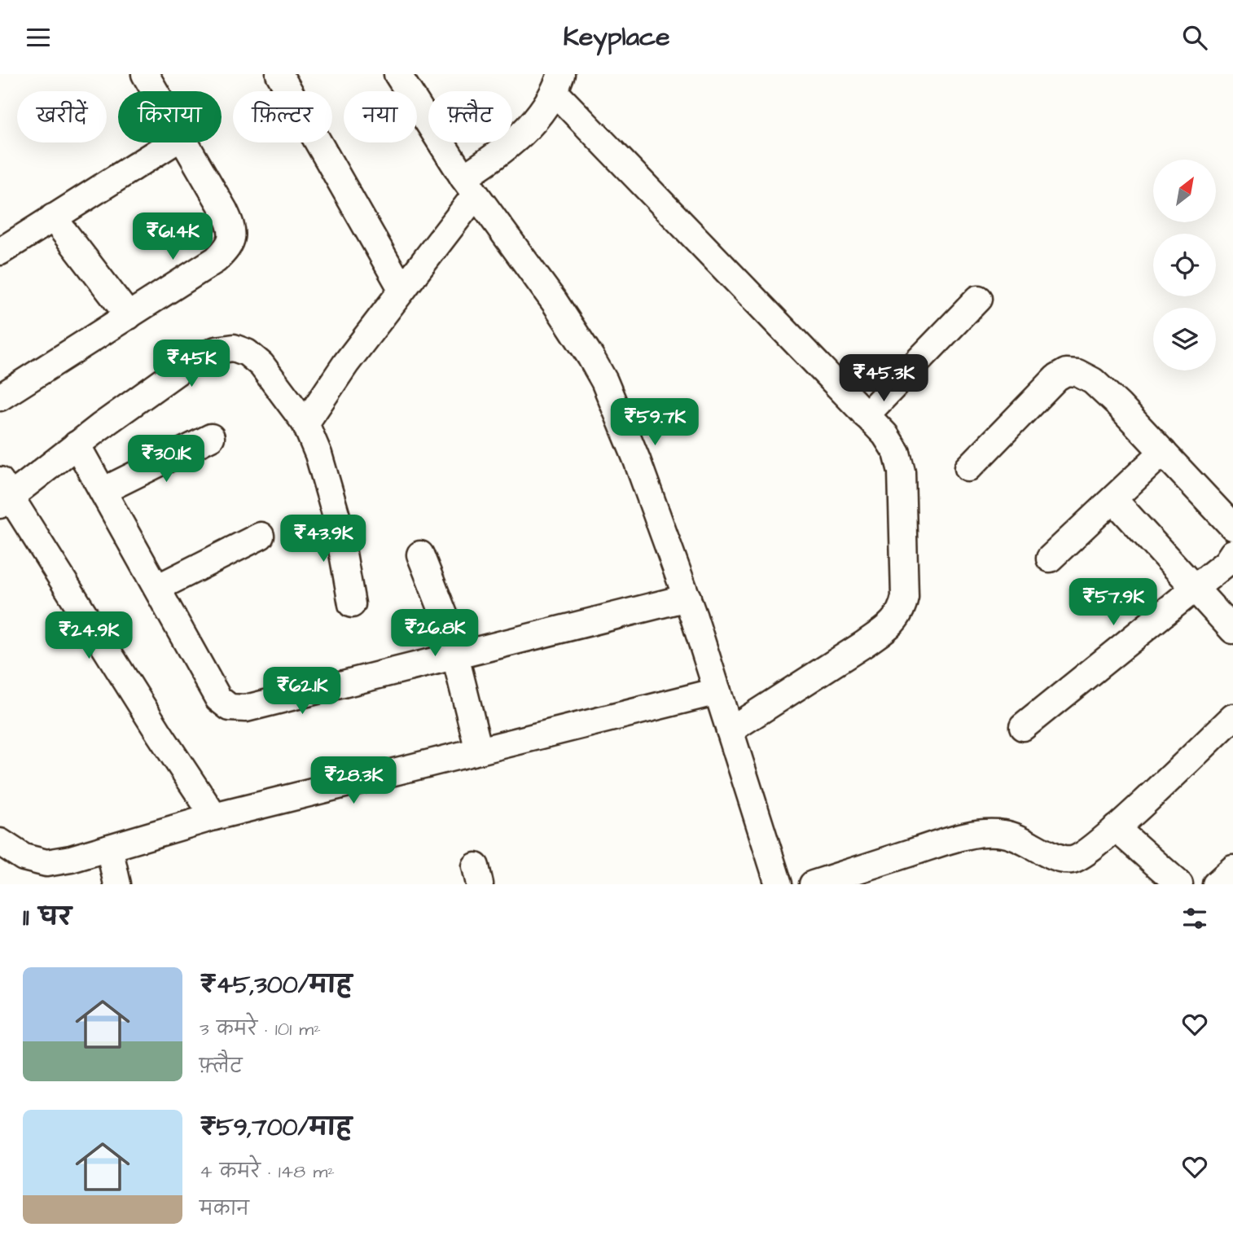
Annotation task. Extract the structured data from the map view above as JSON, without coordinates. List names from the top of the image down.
{
  "north": "top right",
  "page": {
    "header": "Keyplace",
    "chip": [
      "खरीदें",
      "किराया",
      "फ़िल्टर",
      "नया",
      "फ़्लैट"
    ],
    "price": [
      "₹61.4K",
      "₹45K",
      "₹45.3K",
      "₹59.7K",
      "₹30.1K",
      "₹43.9K",
      "₹57.9K",
      "₹26.8K",
      "₹24.9K",
      "₹62.1K",
      "₹28.3K"
    ],
    "heading": "11 घर",
    "list": [
      {
        "name": "₹45,300/माह",
        "note": "3 कमरे · 101 m² · फ़्लैट"
      },
      {
        "name": "₹59,700/माह",
        "note": "4 कमरे · 148 m² · मकान"
      }
    ]
  }
}
